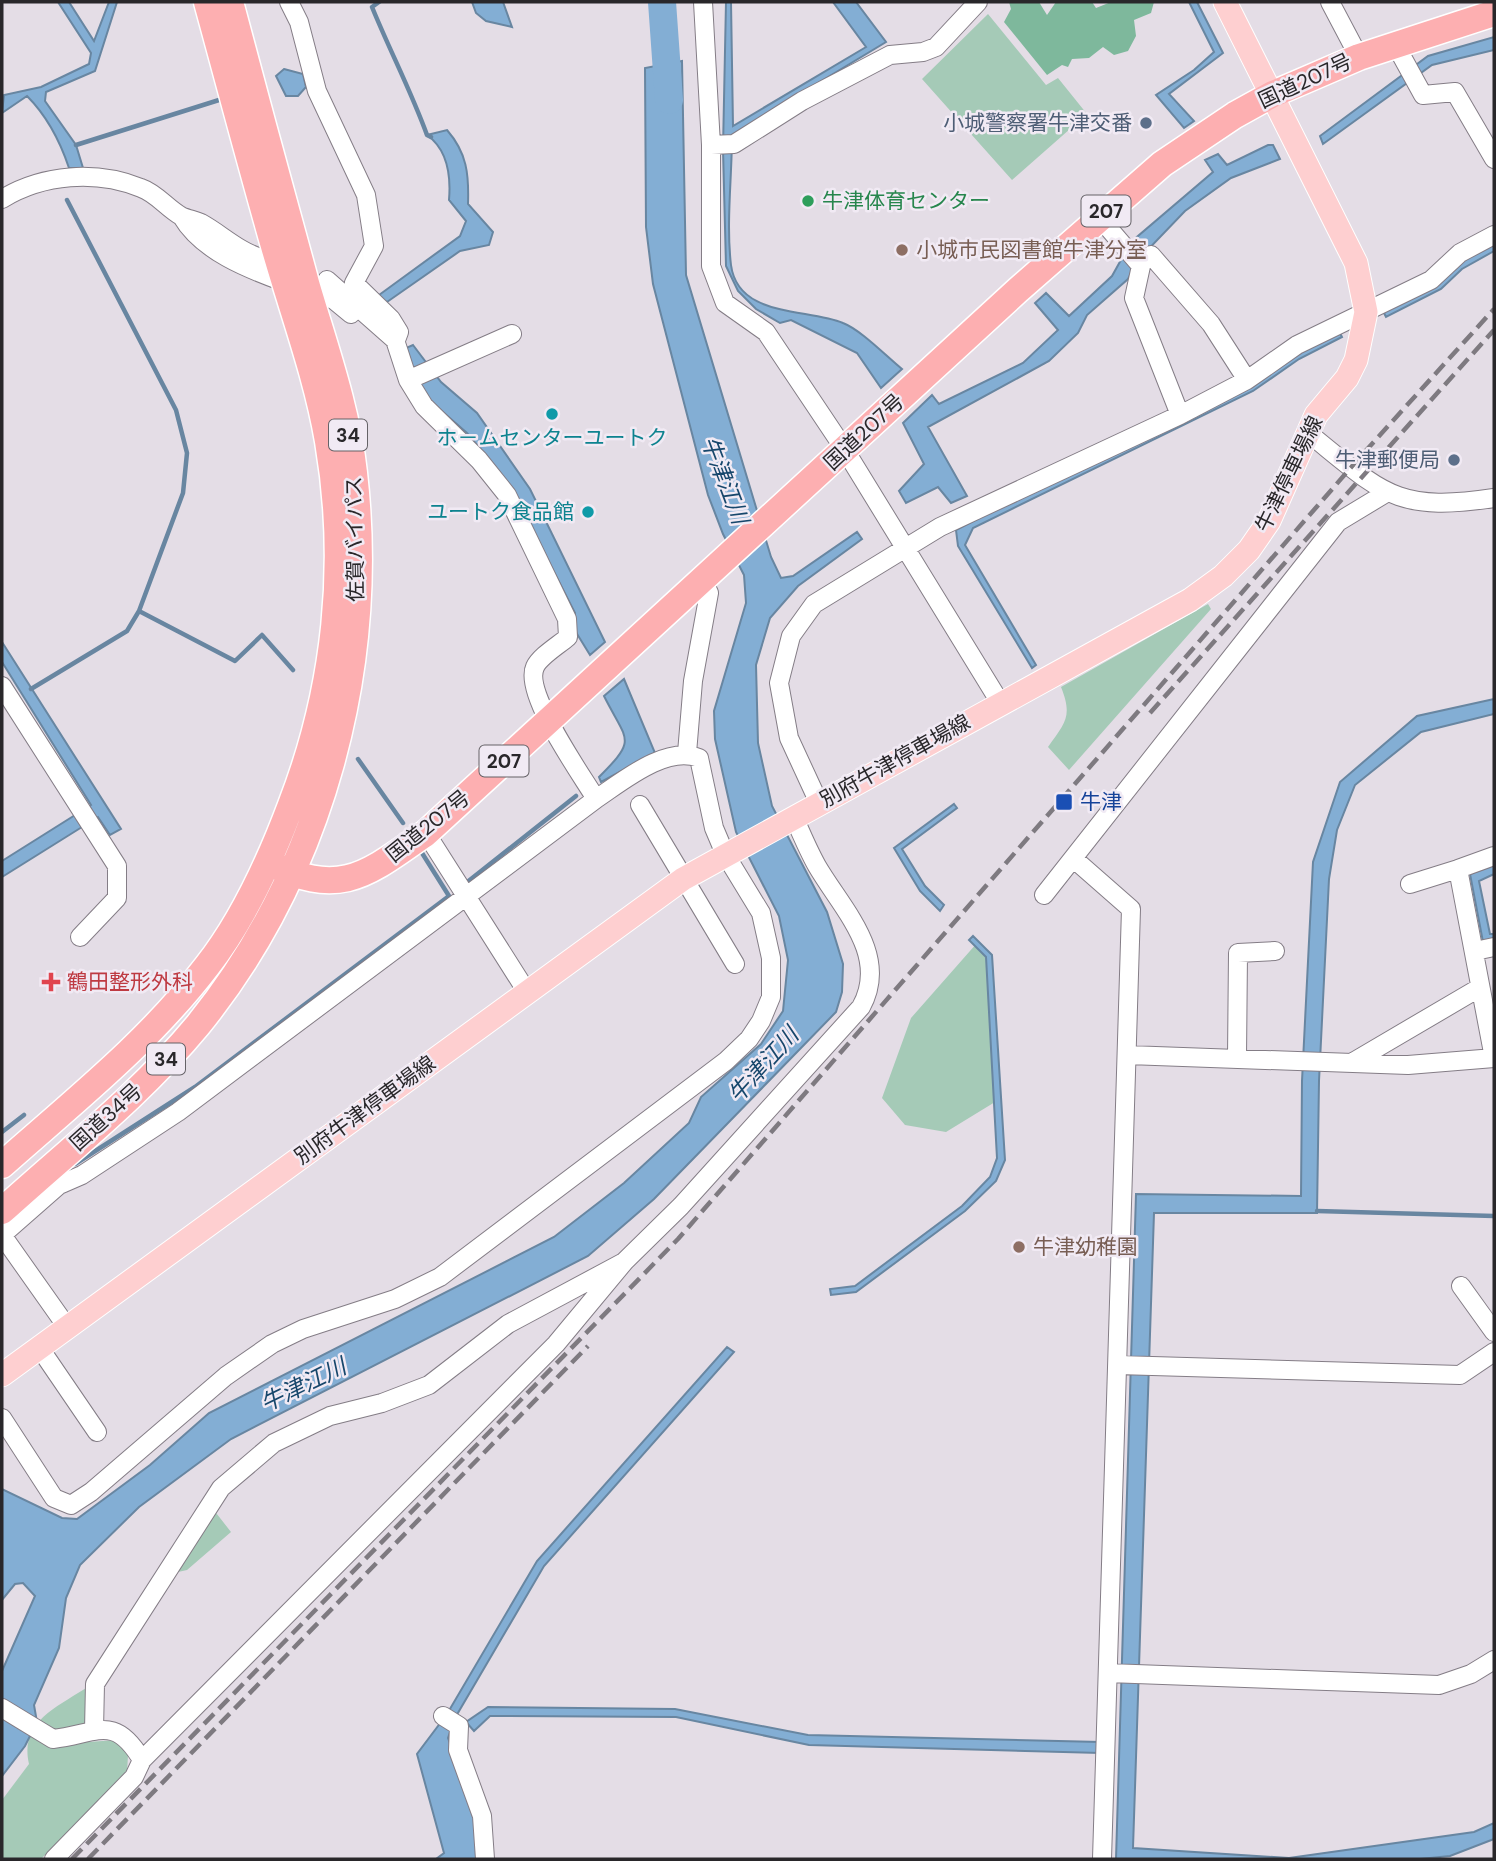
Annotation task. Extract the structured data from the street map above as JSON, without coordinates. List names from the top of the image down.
{
  "streets": {
    "highway": [
      "国道207号",
      "207",
      "34",
      "佐賀バイパス",
      "国道34号"
    ],
    "main road": ["牛津停車場線", "別府牛津停車場線"]
  },
  "crossings": [
    ["国道207号", "牛津停車場線"],
    ["国道207号", "佐賀バイパス"],
    ["国道207号", "国道34号"],
    ["牛津停車場線", "別府牛津停車場線"],
    ["佐賀バイパス", "国道34号"]
  ],
  "water": ["牛津江川"],
  "places": {
    "other": [
      "小城警察署牛津交番",
      "牛津体育センター",
      "小城市民図書館牛津分室",
      "ホ－ムセンターユートク",
      "牛津郵便局",
      "ユートク食品館",
      "牛津幼稚園"
    ],
    "transit": ["牛津"],
    "health": ["鶴田整形外科"]
  }
}
